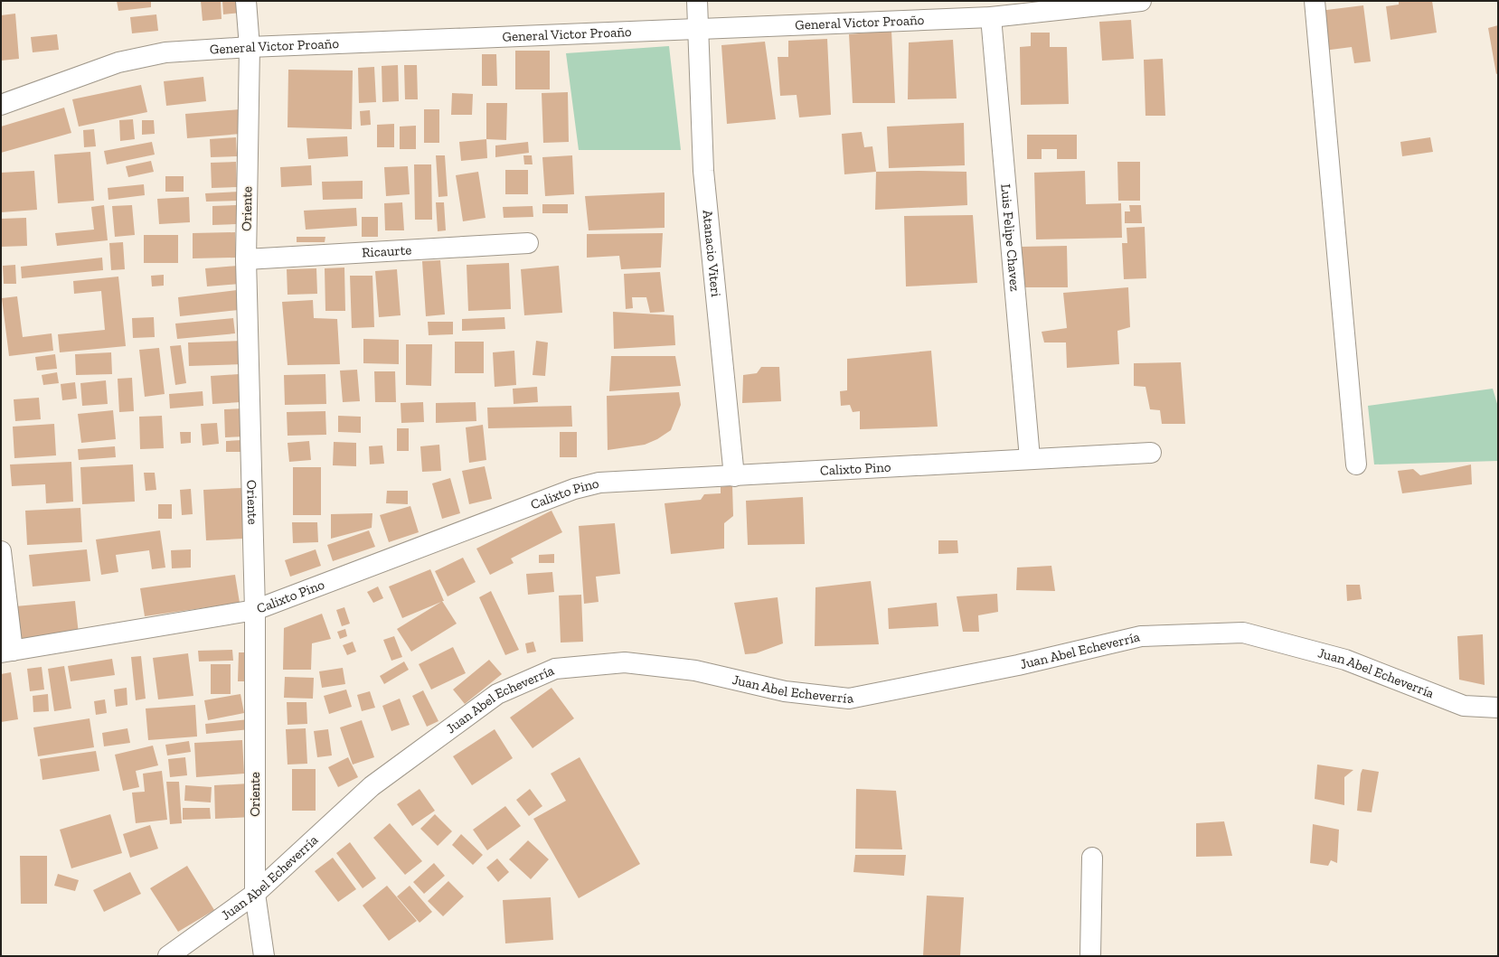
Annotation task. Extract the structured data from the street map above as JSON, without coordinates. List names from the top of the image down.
{
  "streets": {
    "street": [
      "General Victor Proaño",
      "Oriente",
      "Luis Felipe Chavez",
      "Ricaurte",
      "Atanacio Viteri",
      "Calixto Pino",
      "Juan Abel Echeverría"
    ]
  },
  "crossings": [
    ["General Victor Proaño", "Oriente"],
    ["General Victor Proaño", "Luis Felipe Chavez"],
    ["General Victor Proaño", "Atanacio Viteri"],
    ["Oriente", "Ricaurte"],
    ["Oriente", "Calixto Pino"],
    ["Oriente", "Juan Abel Echeverría"],
    ["Luis Felipe Chavez", "Calixto Pino"],
    ["Atanacio Viteri", "Calixto Pino"]
  ]
}
